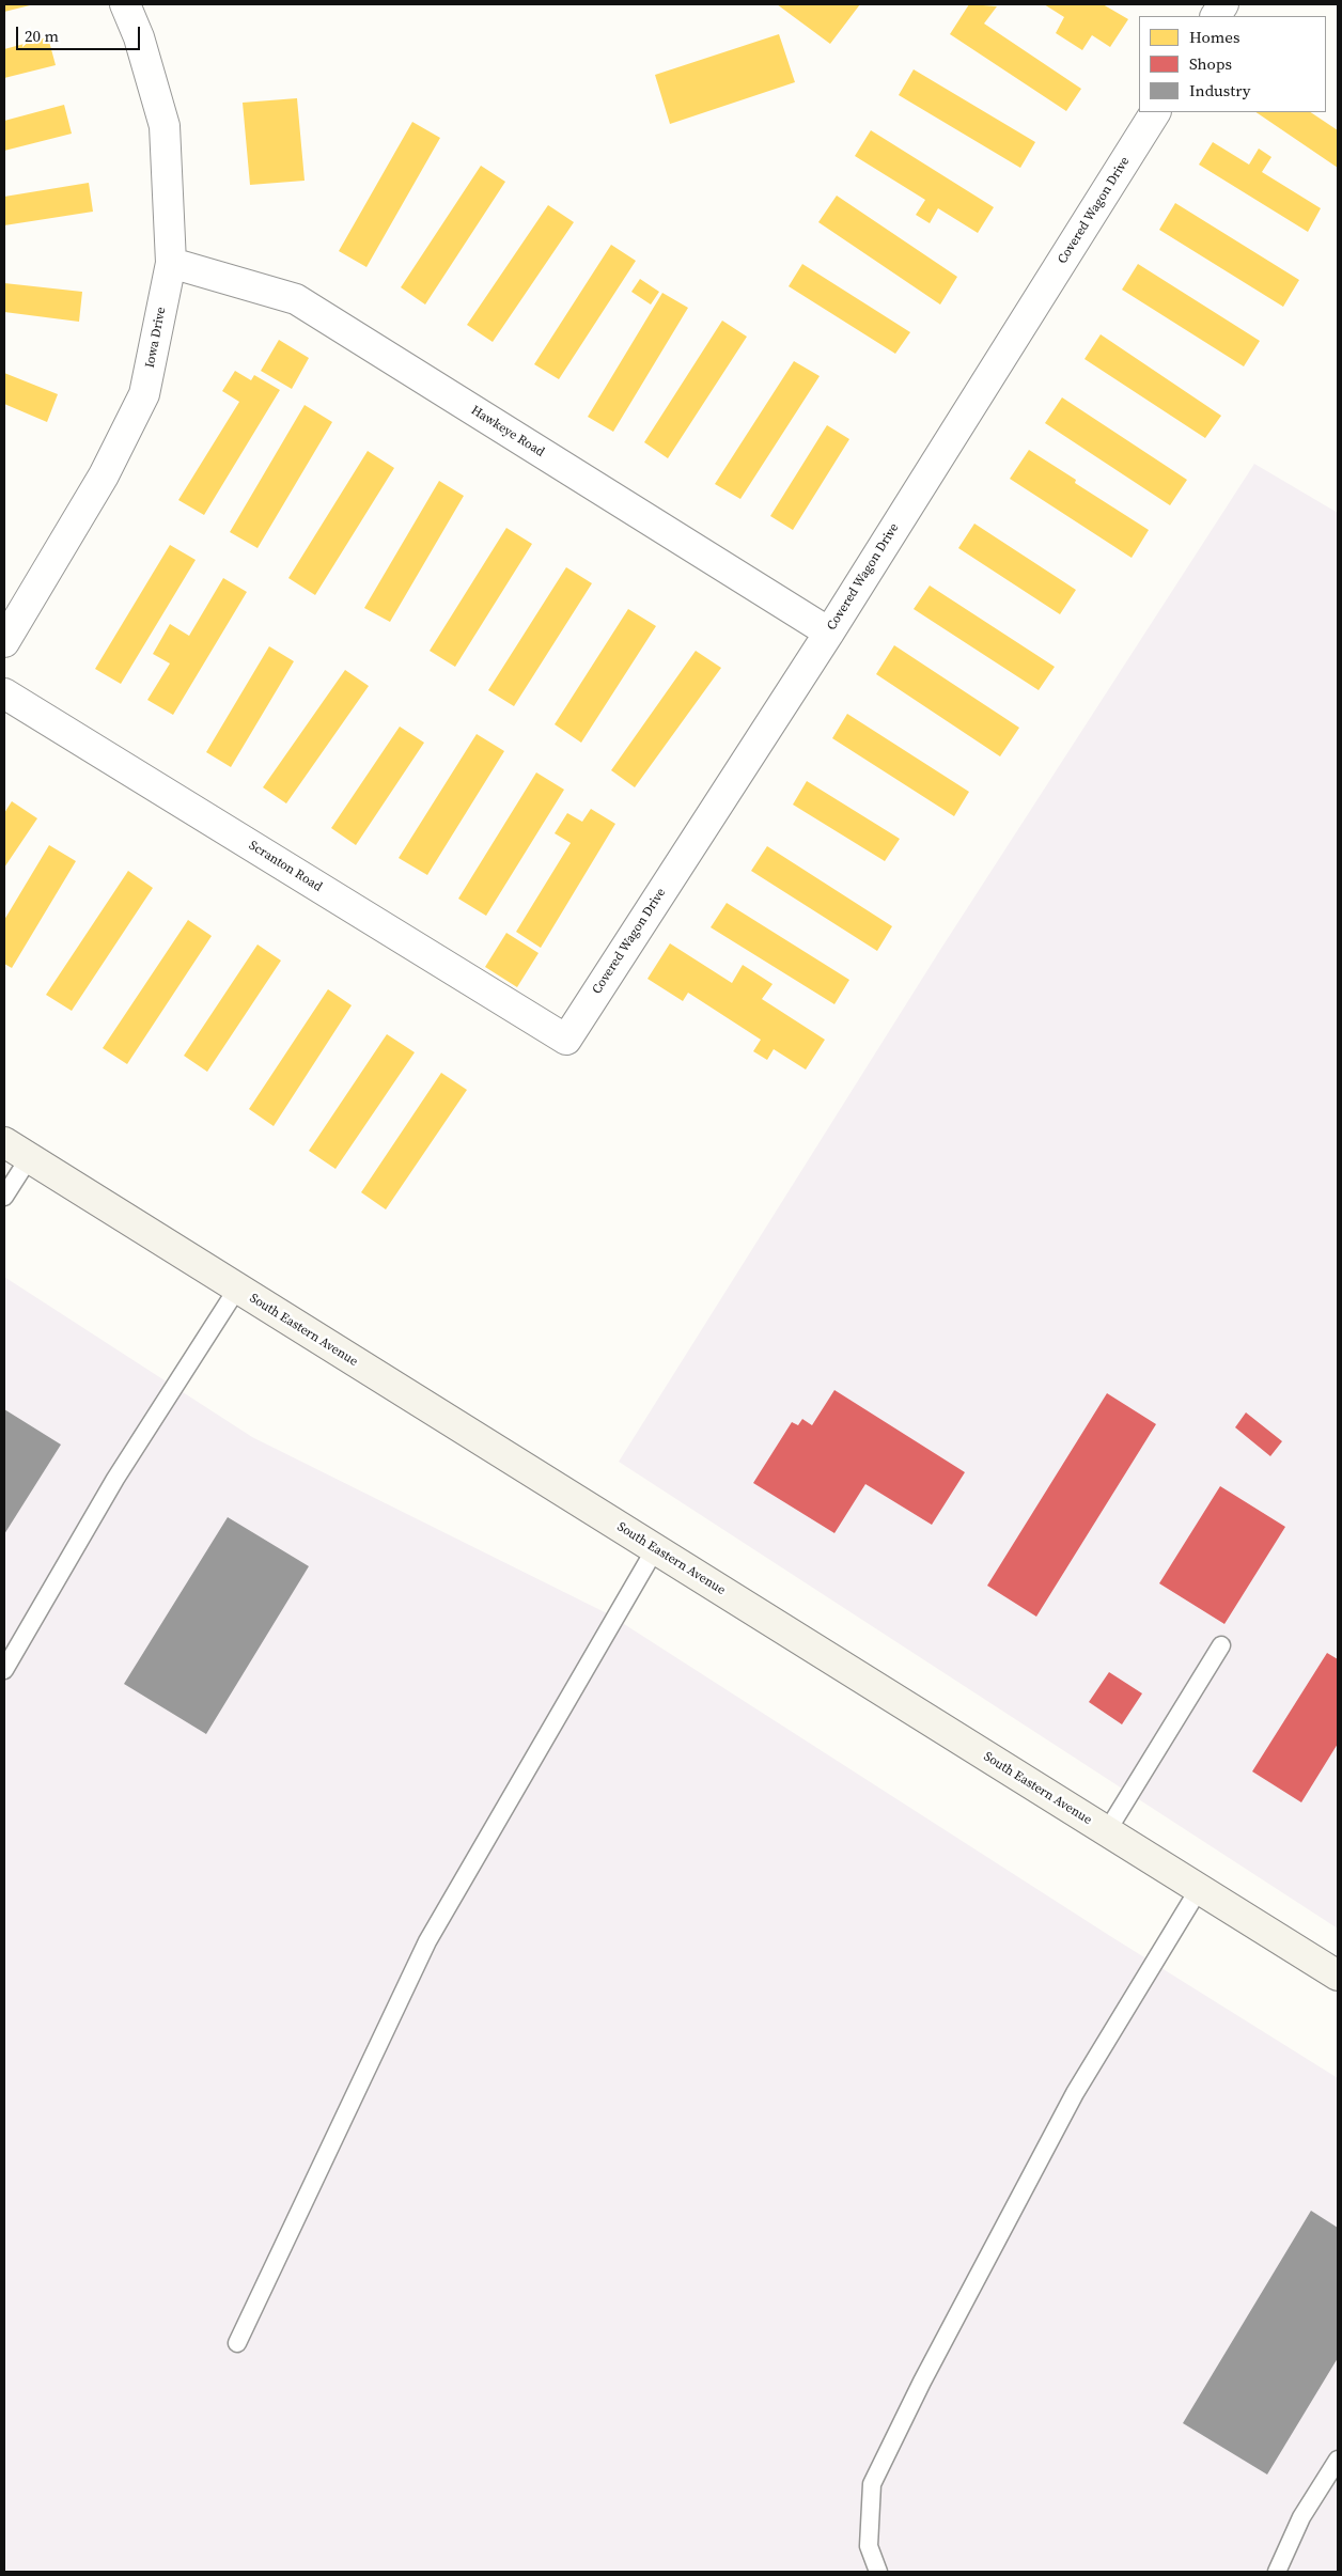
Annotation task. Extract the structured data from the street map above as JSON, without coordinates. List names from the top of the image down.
{
  "streets": {
    "main road": ["South Eastern Avenue"],
    "street": [
      "Covered Wagon Drive",
      "Iowa Drive",
      "Hawkeye Road",
      "Scranton Road"
    ]
  },
  "crossings": [
    ["Covered Wagon Drive", "Hawkeye Road"],
    ["Covered Wagon Drive", "Scranton Road"],
    ["Iowa Drive", "Hawkeye Road"]
  ],
  "legend": ["Homes", "Shops", "Industry"],
  "scale_bar": "20 m"
}
